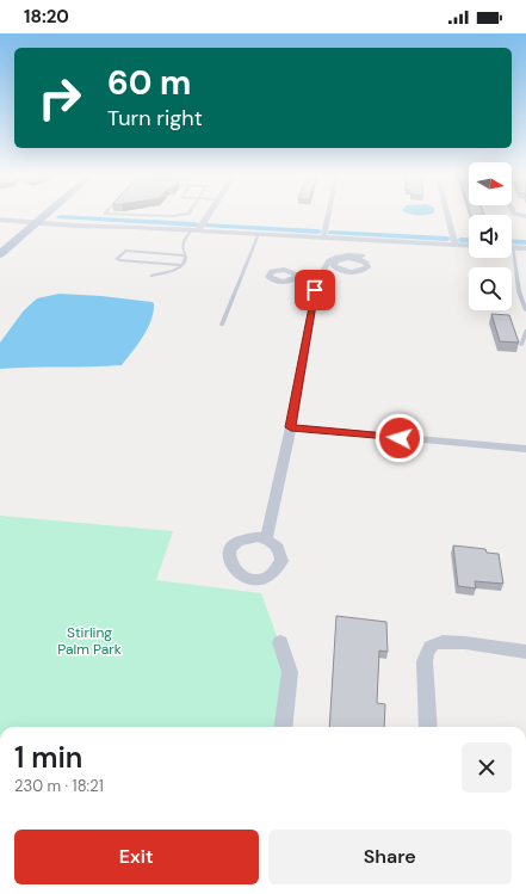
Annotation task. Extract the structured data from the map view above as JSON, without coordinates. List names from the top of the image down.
{
  "parks": ["Stirling Palm Park"],
  "north": "right",
  "page": {
    "status": "18:20",
    "turn": ["60 m", "Turn right"],
    "heading": ["1 min", "230 m · 18:21"],
    "buttons": ["Exit", "Share"]
  }
}
